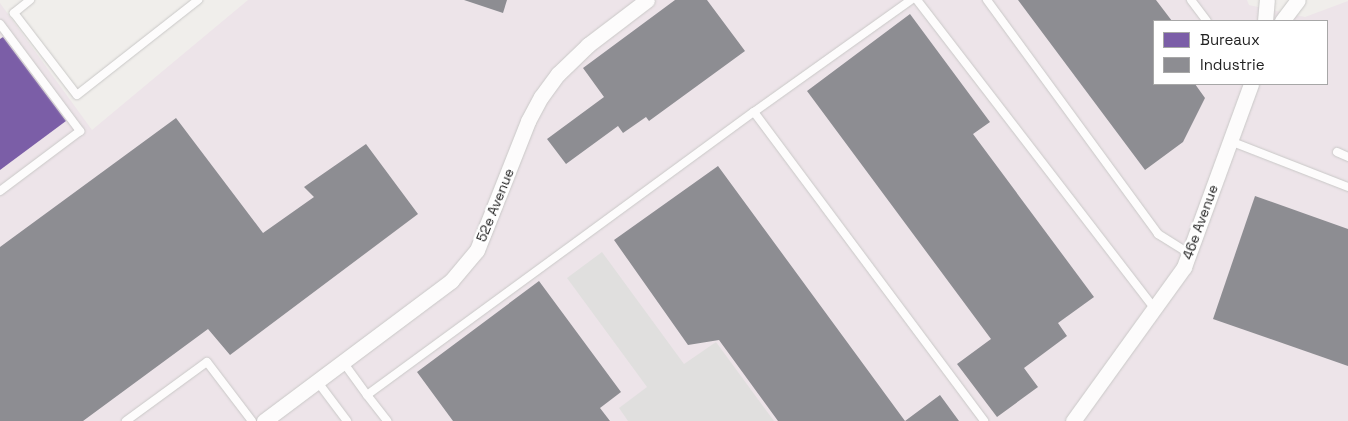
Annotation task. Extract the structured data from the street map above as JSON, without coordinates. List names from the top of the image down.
{
  "streets": {
    "street": ["52e Avenue", "46e Avenue"]
  },
  "legend": ["Bureaux", "Industrie"]
}
